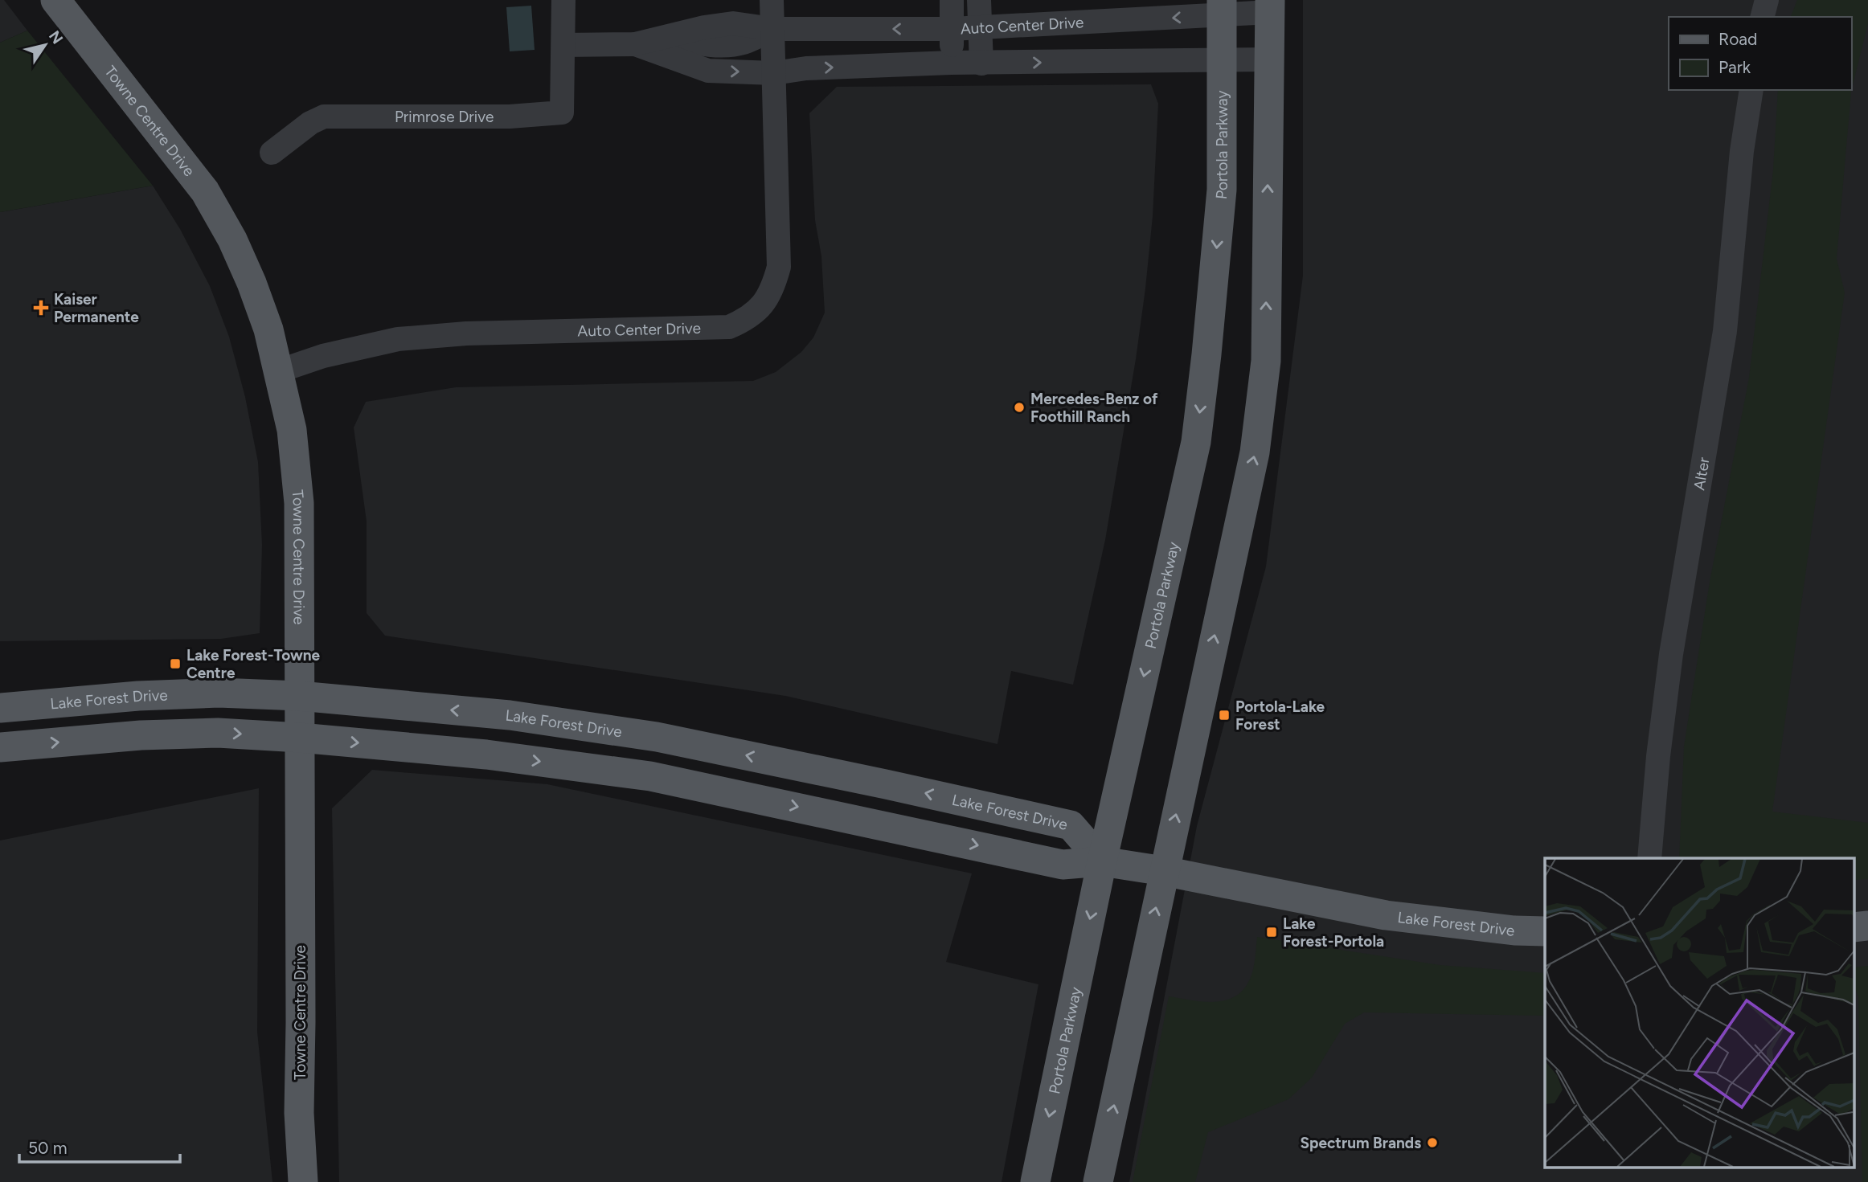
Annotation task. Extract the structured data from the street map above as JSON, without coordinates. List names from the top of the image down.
{
  "streets": {
    "main road": ["Towne Centre Drive", "Portola Parkway", "Lake Forest Drive"],
    "street": ["Auto Center Drive", "Primrose Drive", "Alter"]
  },
  "crossings": [
    ["Auto Center Drive", "Towne Centre Drive"],
    ["Auto Center Drive", "Portola Parkway"],
    ["Towne Centre Drive", "Lake Forest Drive"],
    ["Portola Parkway", "Lake Forest Drive"]
  ],
  "places": {
    "health": ["Kaiser Permanente"],
    "other": ["Mercedes-Benz of Foothill Ranch", "Spectrum Brands"],
    "transit": ["Lake Forest-Towne Centre", "Portola-Lake Forest", "Lake Forest-Portola"]
  },
  "legend": ["Road", "Park"],
  "scale_bar": "50 m",
  "north": "top right"
}
